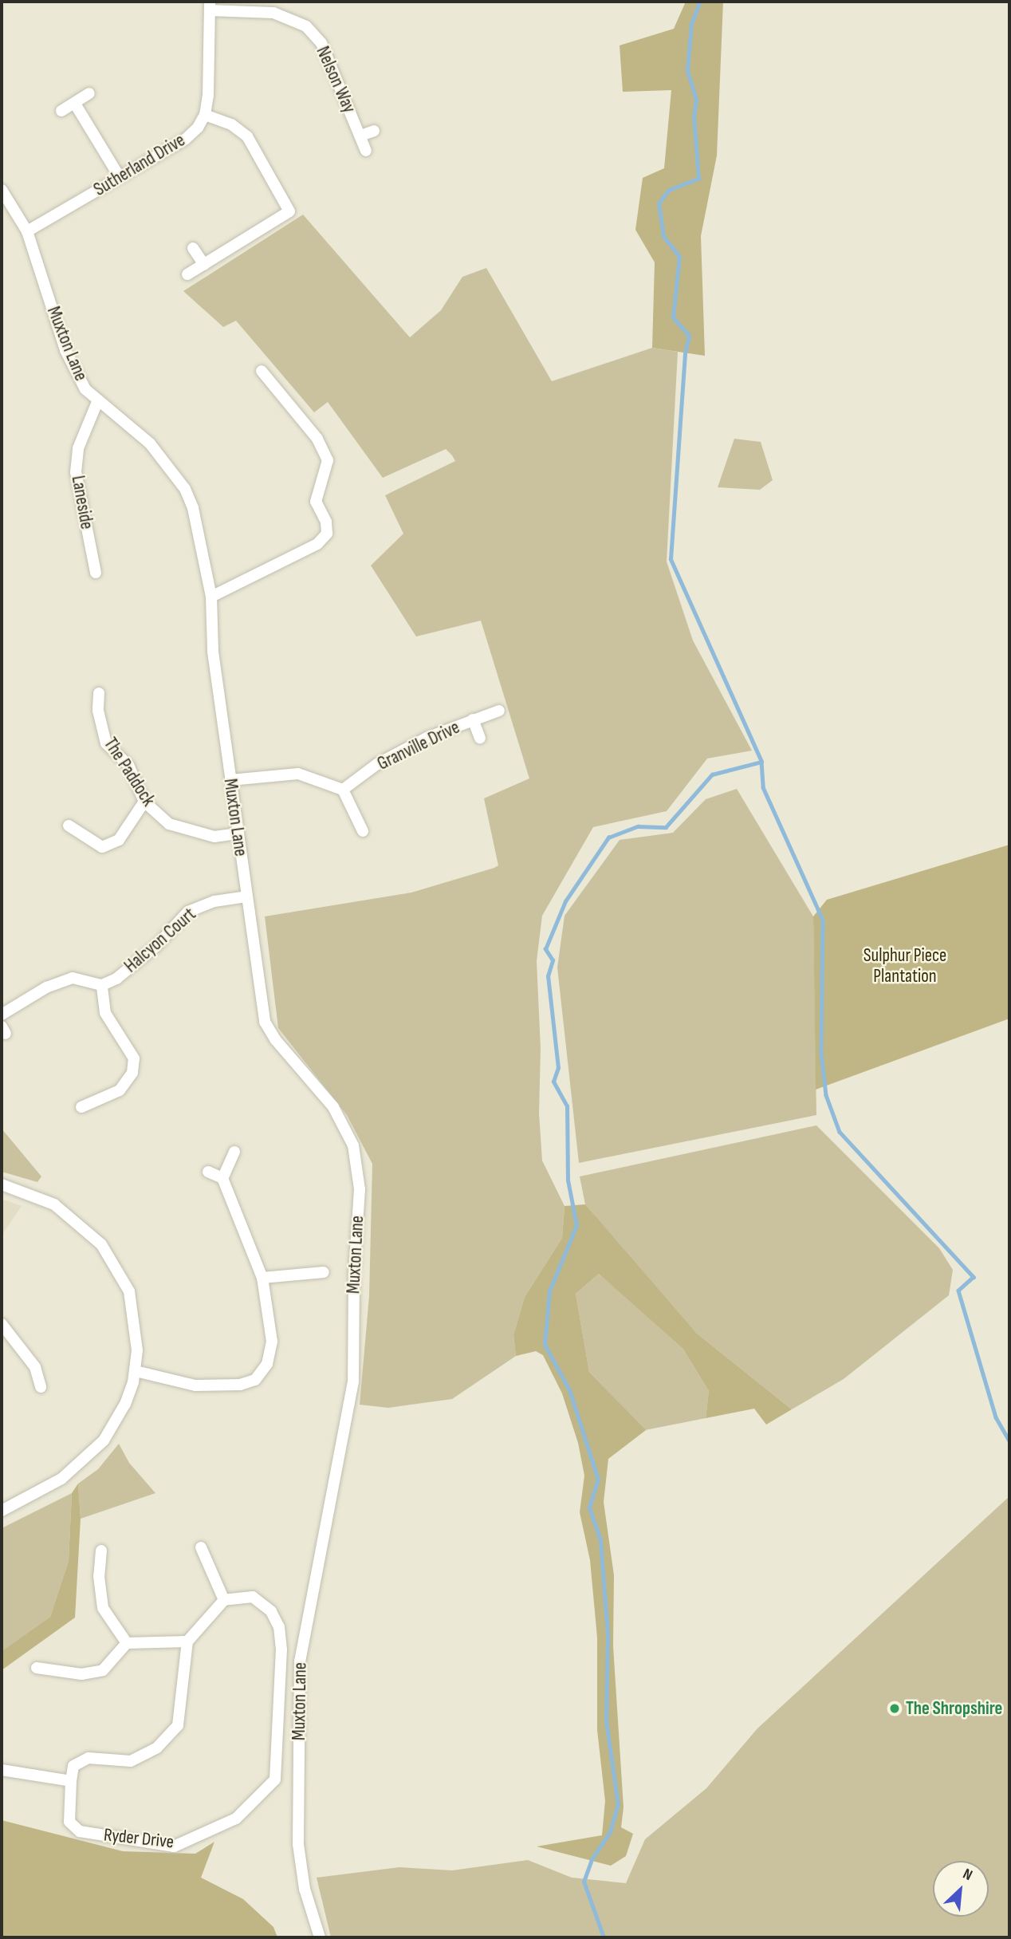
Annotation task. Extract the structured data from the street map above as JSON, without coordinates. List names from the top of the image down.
{
  "streets": {
    "street": [
      "Nelson Way",
      "Sutherland Drive",
      "Muxton Lane",
      "Laneside",
      "Granville Drive",
      "The Paddock",
      "Halcyon Court",
      "Ryder Drive"
    ]
  },
  "crossings": [
    ["Sutherland Drive", "Muxton Lane"],
    ["Muxton Lane", "Laneside"],
    ["Muxton Lane", "The Paddock"],
    ["Muxton Lane", "Halcyon Court"]
  ],
  "parks": ["Sulphur Piece Plantation"],
  "places": ["The Shropshire"],
  "north": "top right"
}
